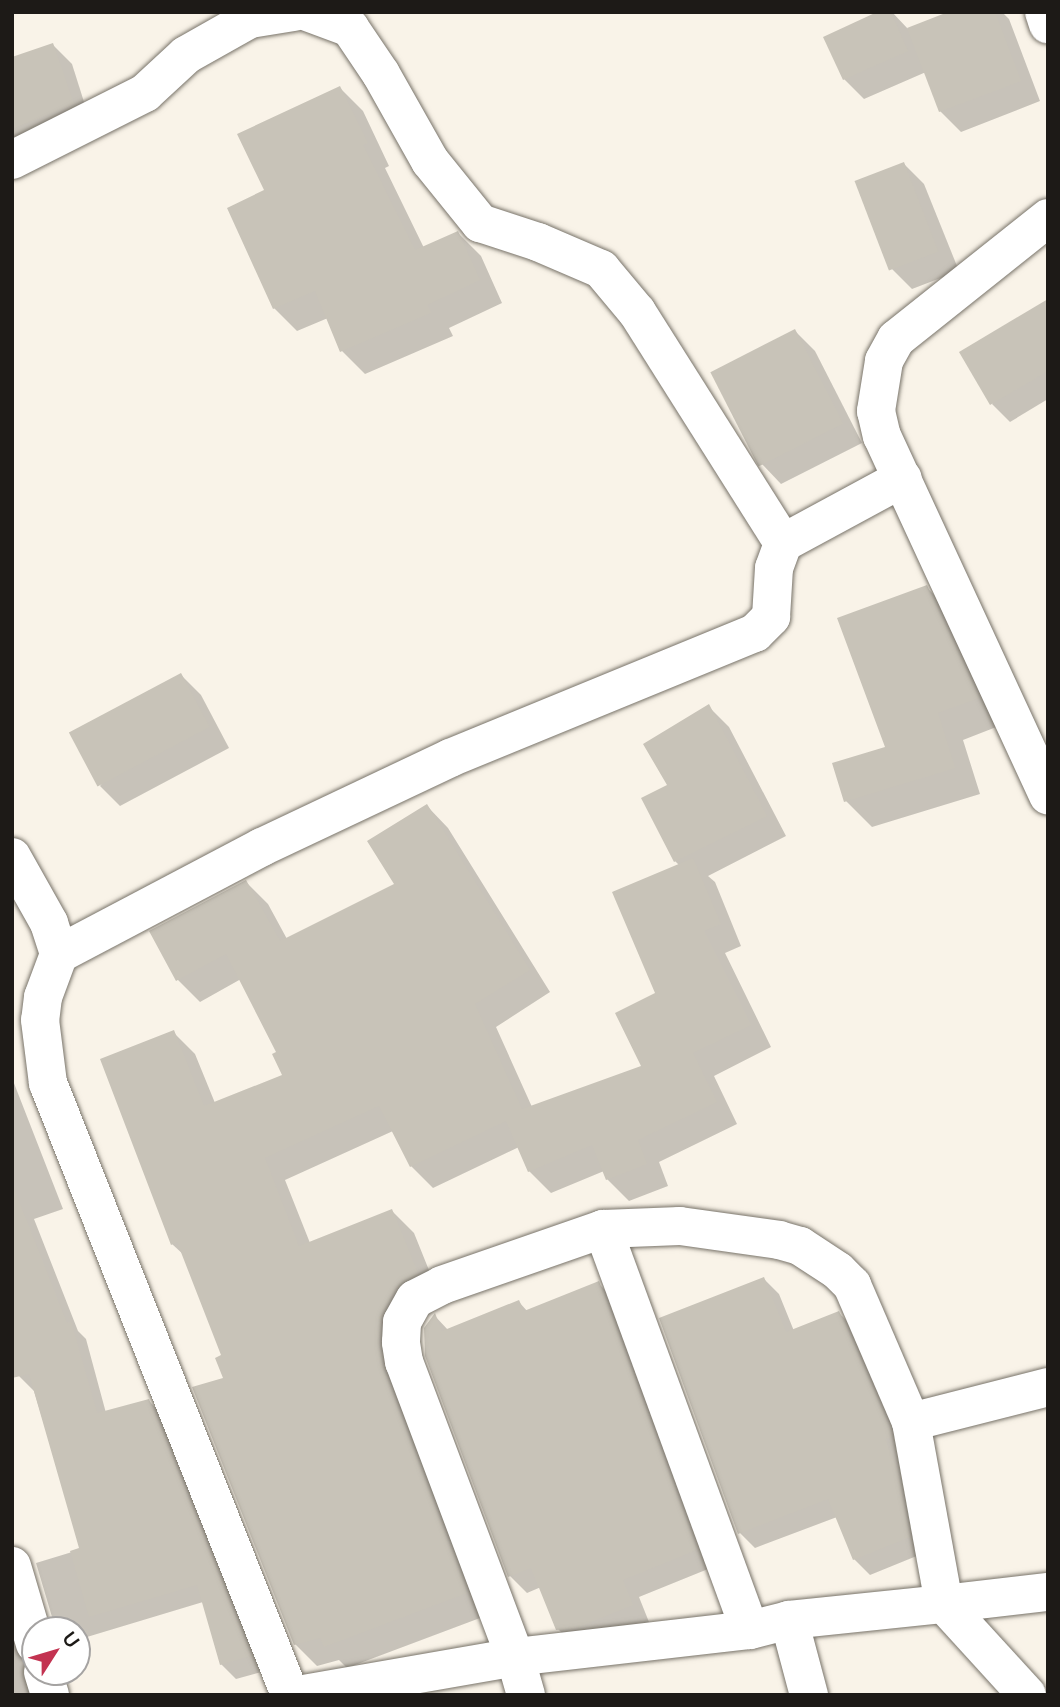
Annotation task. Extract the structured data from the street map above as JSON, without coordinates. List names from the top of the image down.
{
  "north": "top right"
}
